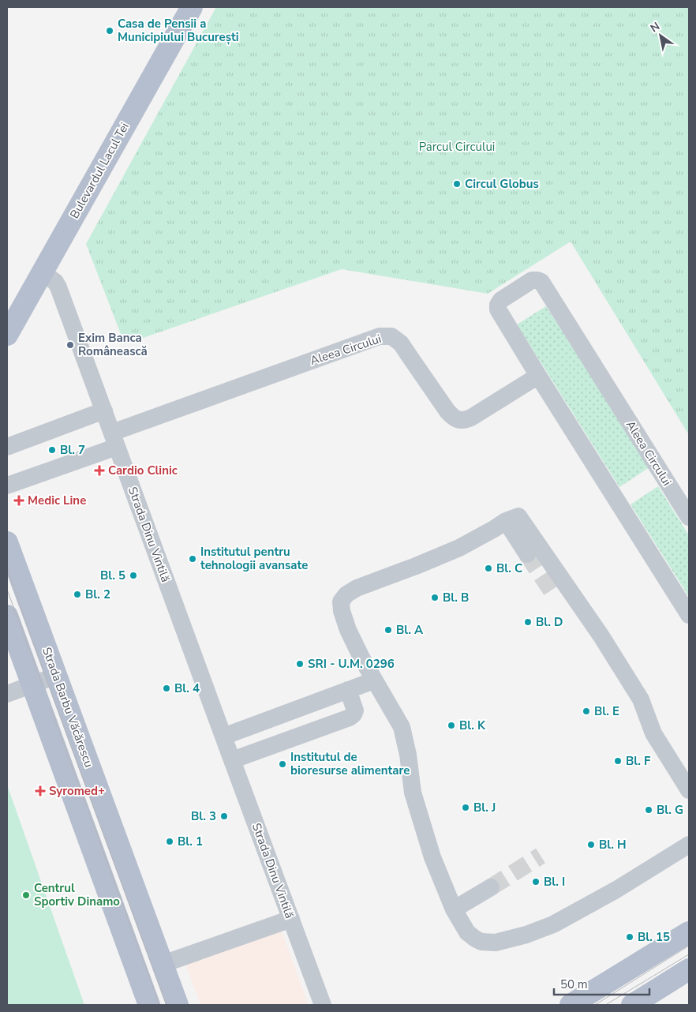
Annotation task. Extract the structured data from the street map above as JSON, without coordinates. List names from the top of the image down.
{
  "streets": {
    "main road": ["Bulevardul Lacul Tei", "Strada Barbu Văcărescu"],
    "street": ["Aleea Circului", "Strada Dinu Vintilă"]
  },
  "crossings": [
    ["Bulevardul Lacul Tei", "Strada Dinu Vintilă"],
    ["Aleea Circului", "Strada Dinu Vintilă"]
  ],
  "parks": ["Parcul Circului"],
  "places": {
    "other": [
      "Casa de Pensii a Municipiului București",
      "Circul Globus",
      "Exim Banca Românească",
      "Bl. 7",
      "Institutul pentru tehnologii avansate",
      "Bl. C",
      "Bl. 5",
      "Bl. 2",
      "Bl. B",
      "Bl. D",
      "Bl. A",
      "SRI - U.M. 0296",
      "Bl. 4",
      "Bl. E",
      "Bl. K",
      "Bl. F",
      "Institutul de bioresurse alimentare",
      "Bl. J",
      "Bl. G",
      "Bl. 3",
      "Bl. 1",
      "Bl. H",
      "Bl. I",
      "Centrul Sportiv Dinamo",
      "Bl. 15"
    ],
    "health": ["Cardio Clinic", "Medic Line", "Syromed+"]
  },
  "scale_bar": "50 m",
  "north": "top left"
}
